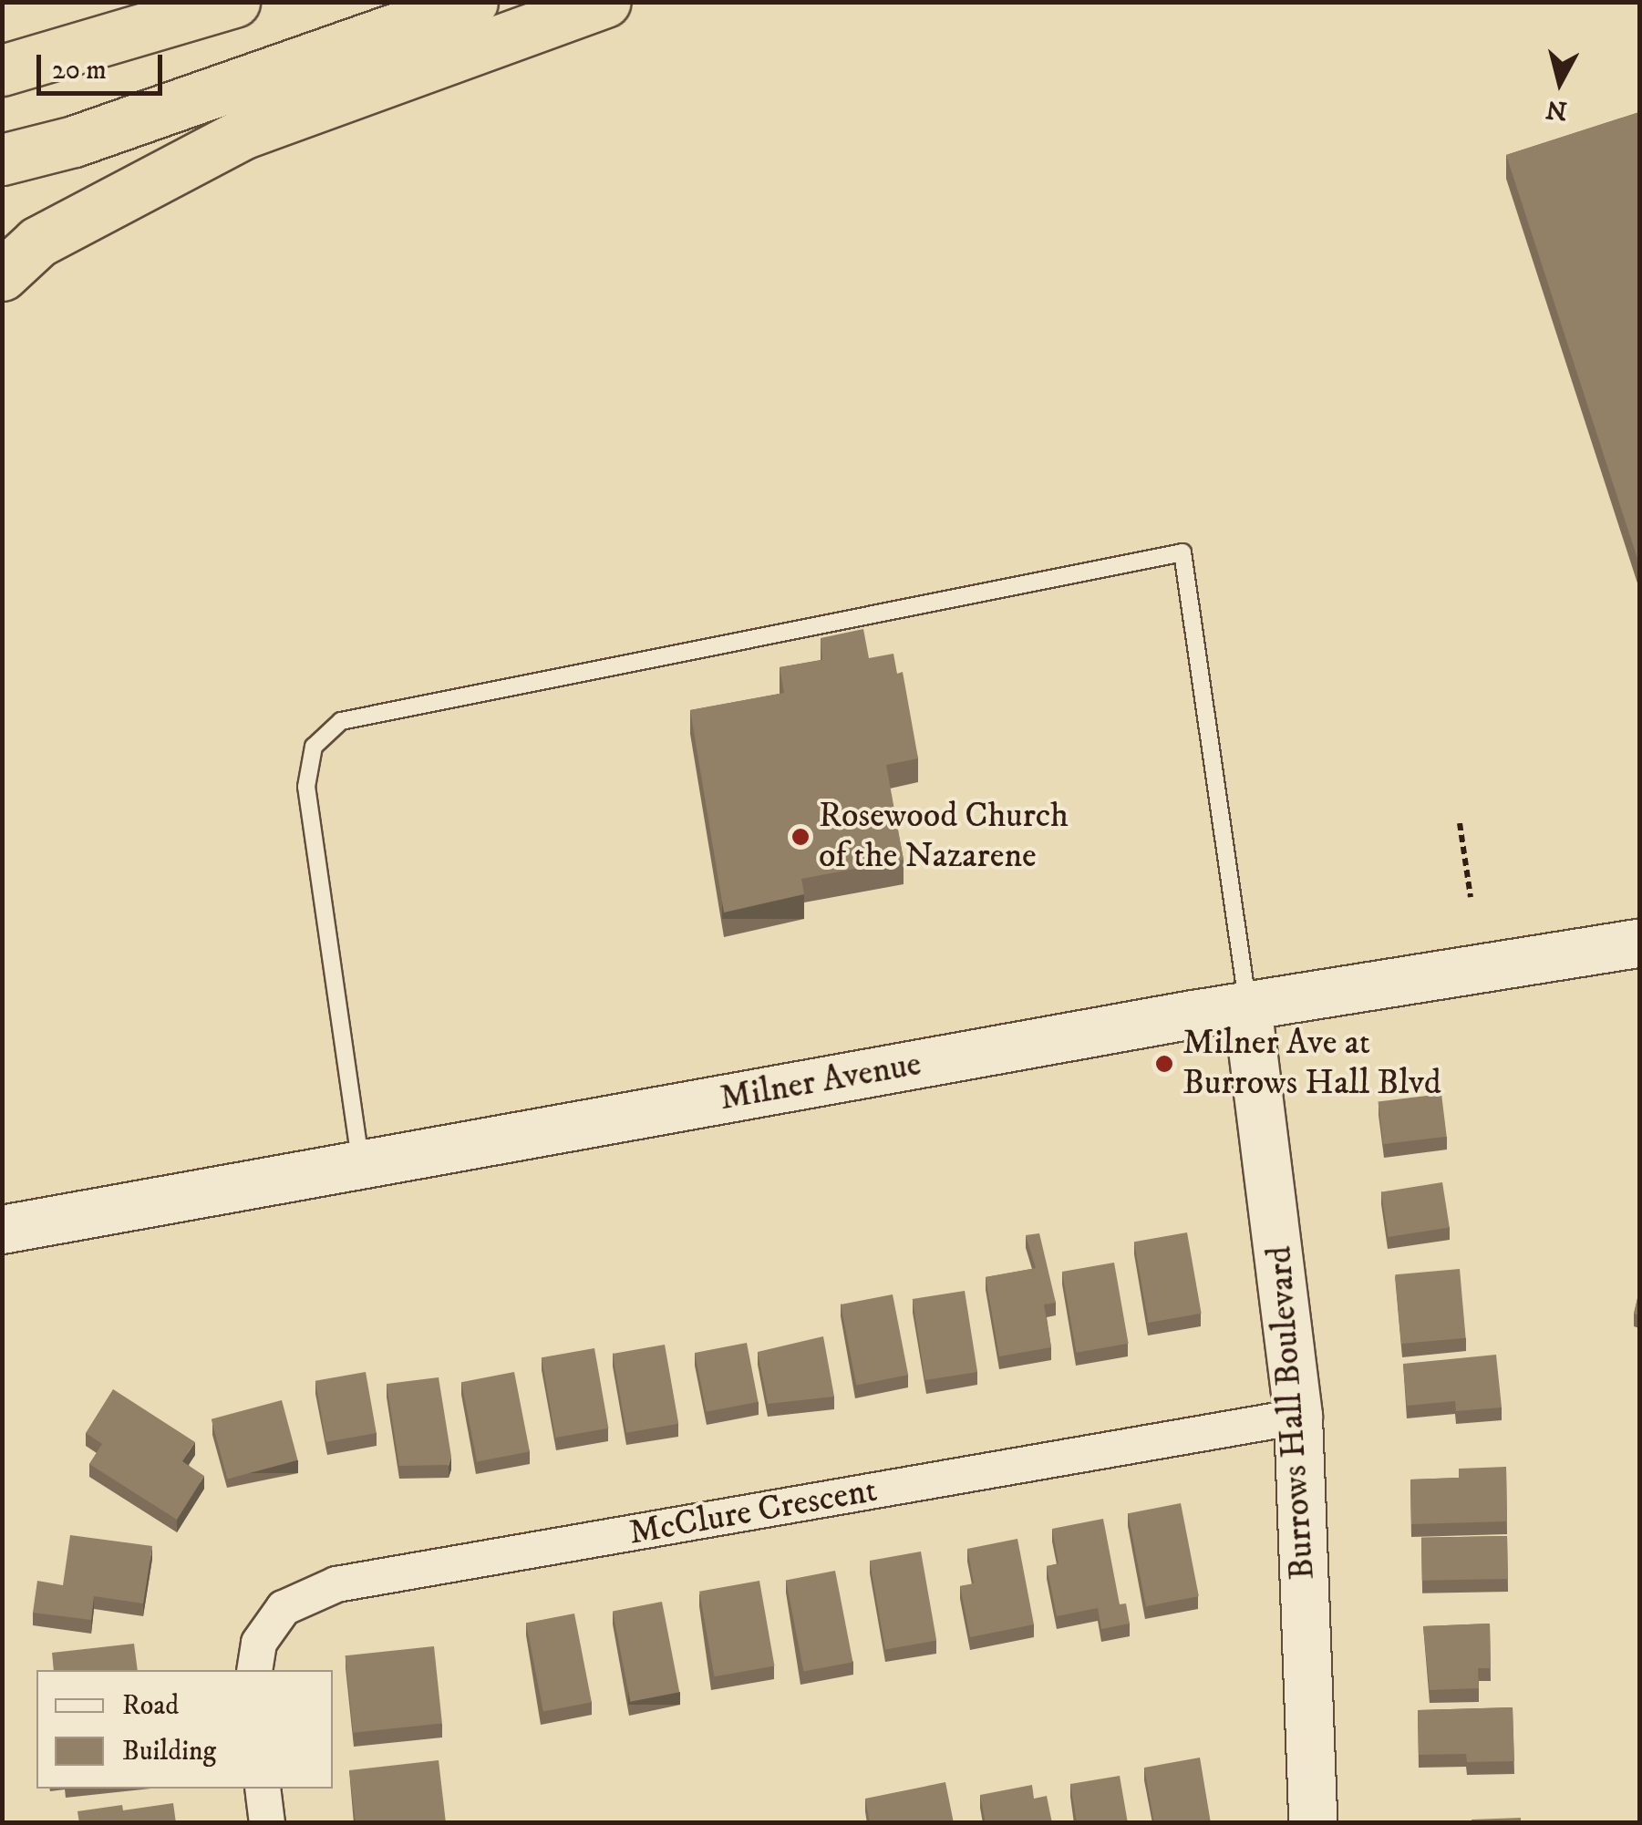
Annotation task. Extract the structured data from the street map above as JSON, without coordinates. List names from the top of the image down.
{
  "streets": {
    "main road": ["Milner Avenue", "Burrows Hall Boulevard"],
    "street": ["McClure Crescent"]
  },
  "crossings": [
    ["Milner Avenue", "Burrows Hall Boulevard"],
    ["Burrows Hall Boulevard", "McClure Crescent"]
  ],
  "places": ["Rosewood Church of the Nazarene", "Milner Ave at Burrows Hall Blvd"],
  "legend": ["Road", "Building"],
  "scale_bar": "20 m",
  "north": "bottom"
}
